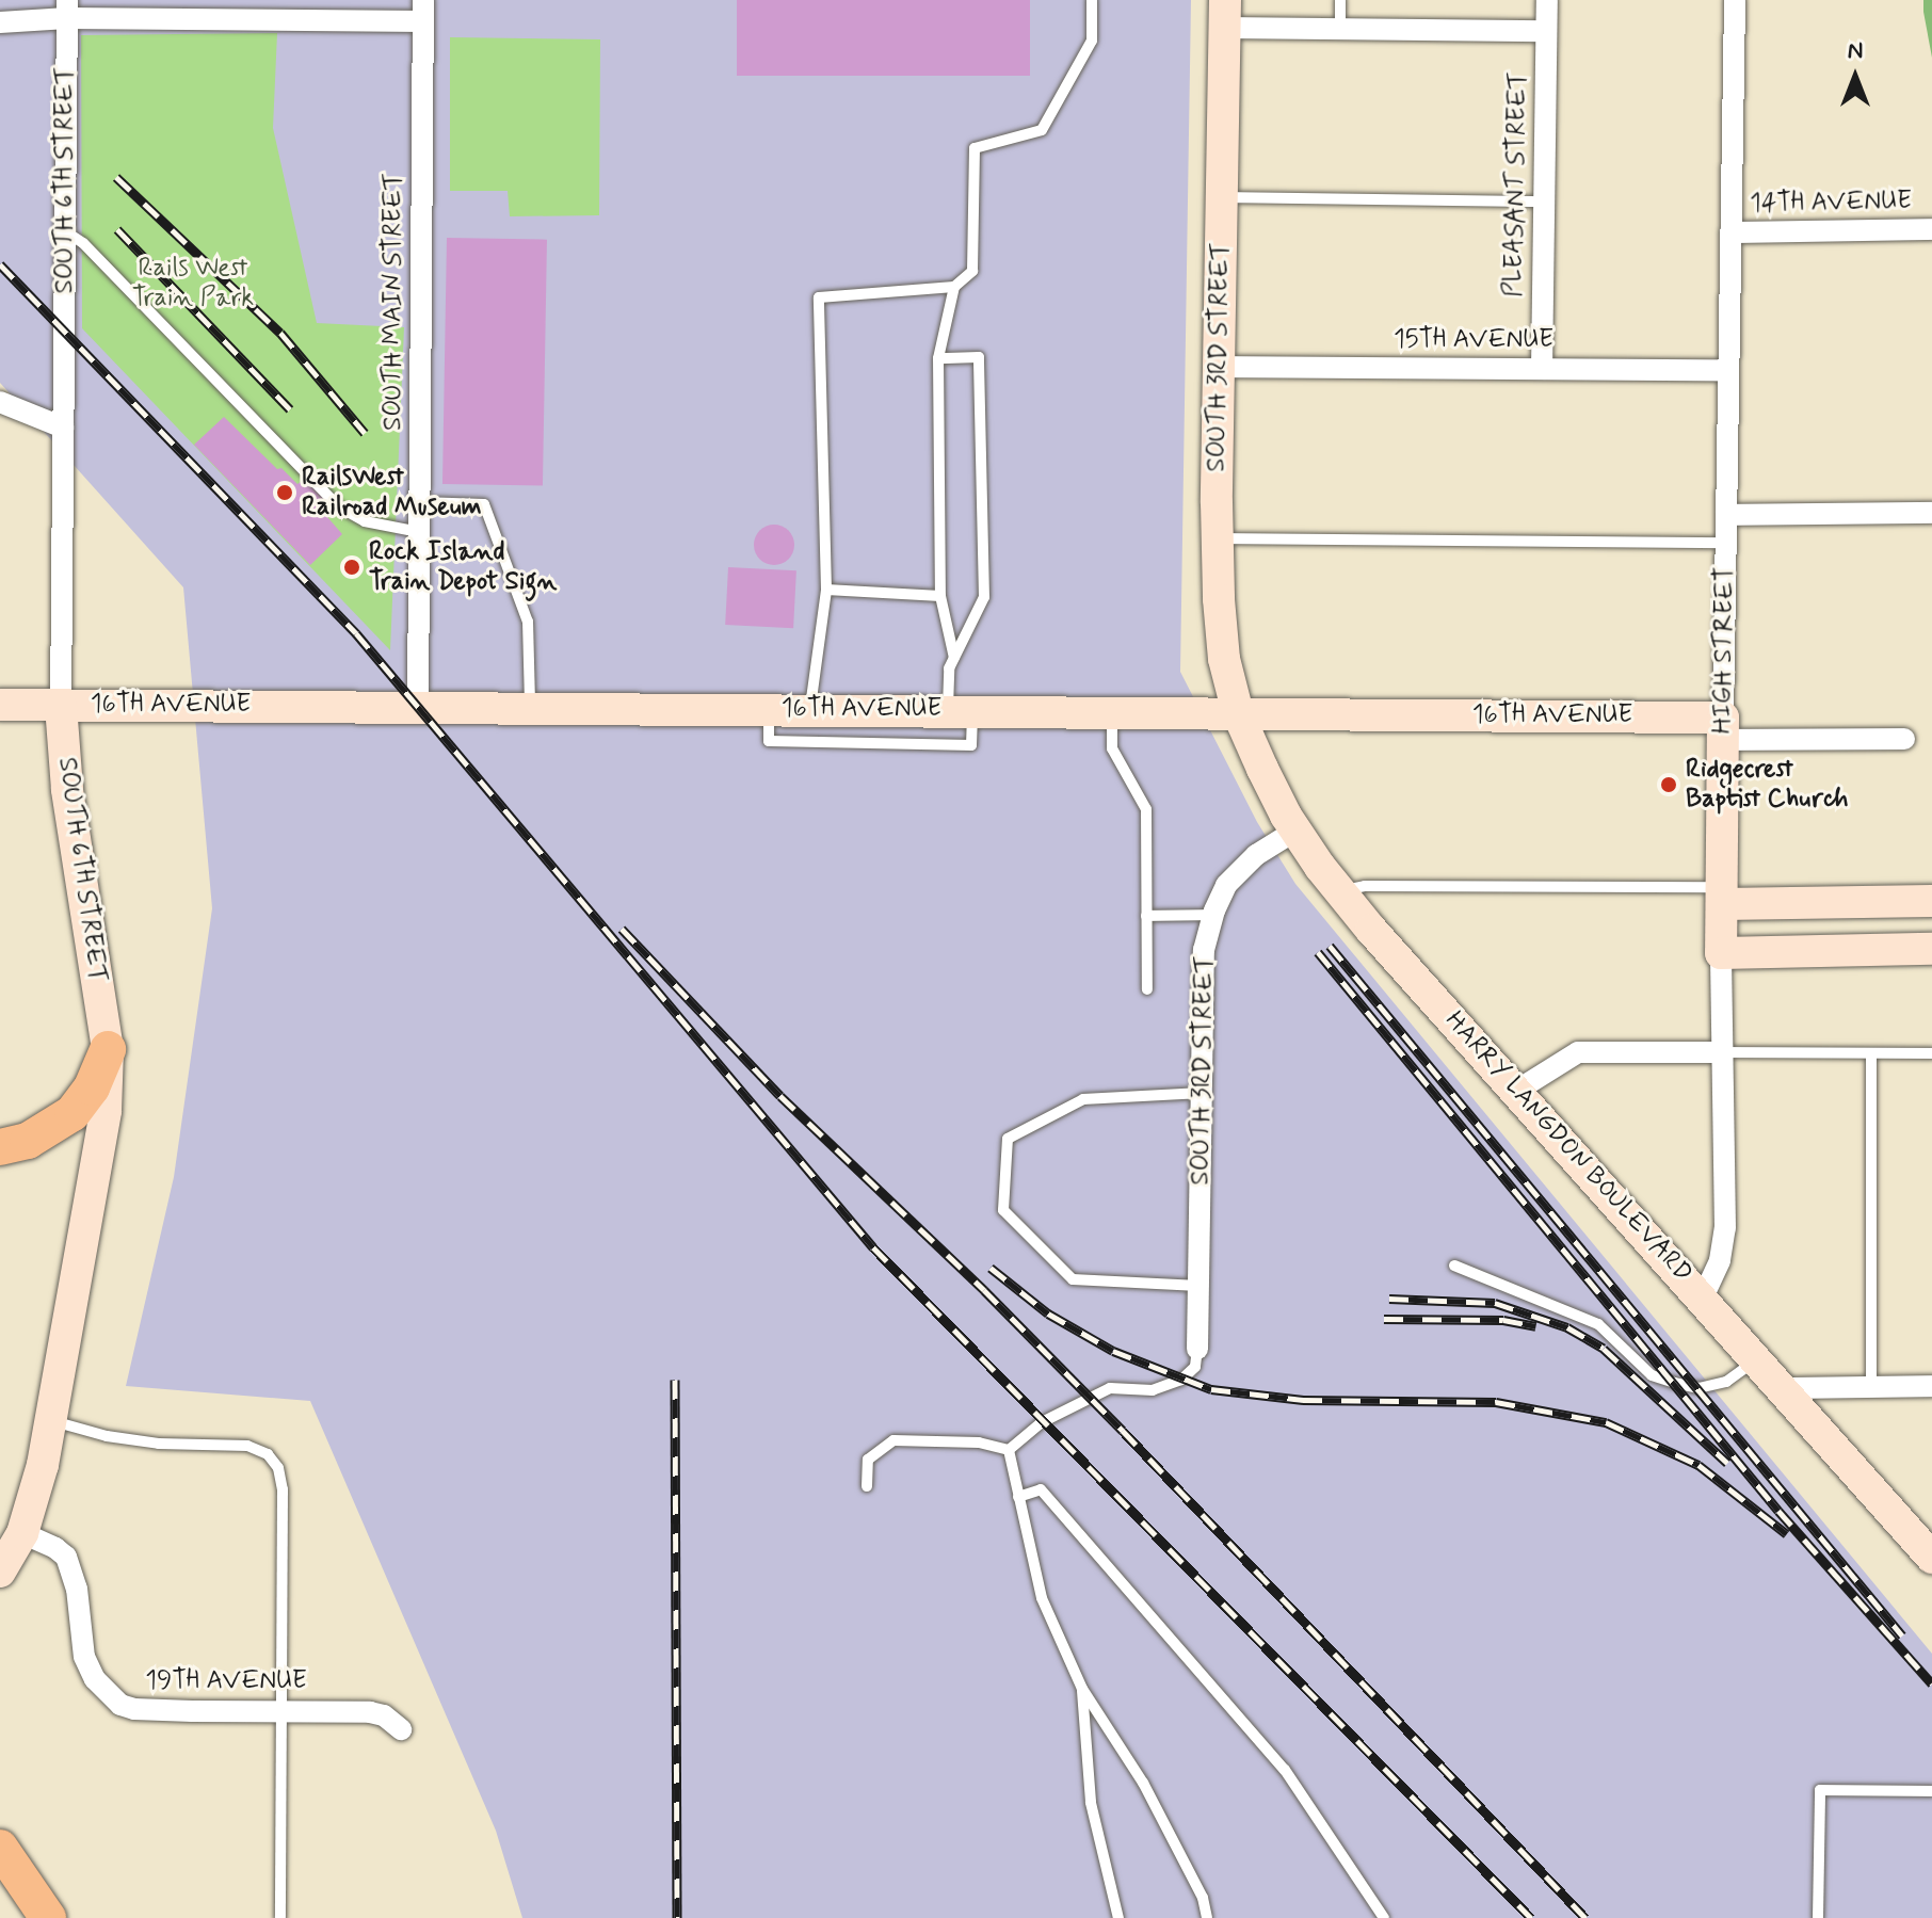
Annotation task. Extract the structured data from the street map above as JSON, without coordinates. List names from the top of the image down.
{
  "streets": {
    "street": [
      "SOUTH 6TH STREET",
      "PLEASANT STREET",
      "14TH AVENUE",
      "SOUTH MAIN STREET",
      "15TH AVENUE",
      "SOUTH 3RD STREET",
      "HIGH STREET",
      "16TH AVENUE",
      "HARRY LANGDON BOULEVARD",
      "19TH AVENUE"
    ]
  },
  "crossings": [
    ["SOUTH 6TH STREET", "16TH AVENUE"],
    ["SOUTH 6TH STREET", "19TH AVENUE"],
    ["PLEASANT STREET", "15TH AVENUE"],
    ["14TH AVENUE", "HIGH STREET"],
    ["SOUTH MAIN STREET", "16TH AVENUE"],
    ["15TH AVENUE", "SOUTH 3RD STREET"],
    ["15TH AVENUE", "HIGH STREET"],
    ["SOUTH 3RD STREET", "16TH AVENUE"],
    ["SOUTH 3RD STREET", "HARRY LANGDON BOULEVARD"],
    ["HIGH STREET", "16TH AVENUE"],
    ["HIGH STREET", "HARRY LANGDON BOULEVARD"],
    ["16TH AVENUE", "HARRY LANGDON BOULEVARD"]
  ],
  "parks": ["Rails West Train Park"],
  "places": ["RailsWest Railroad Museum", "Rock Island Train Depot Sign", "Ridgecrest Baptist Church"],
  "north": "top"
}
